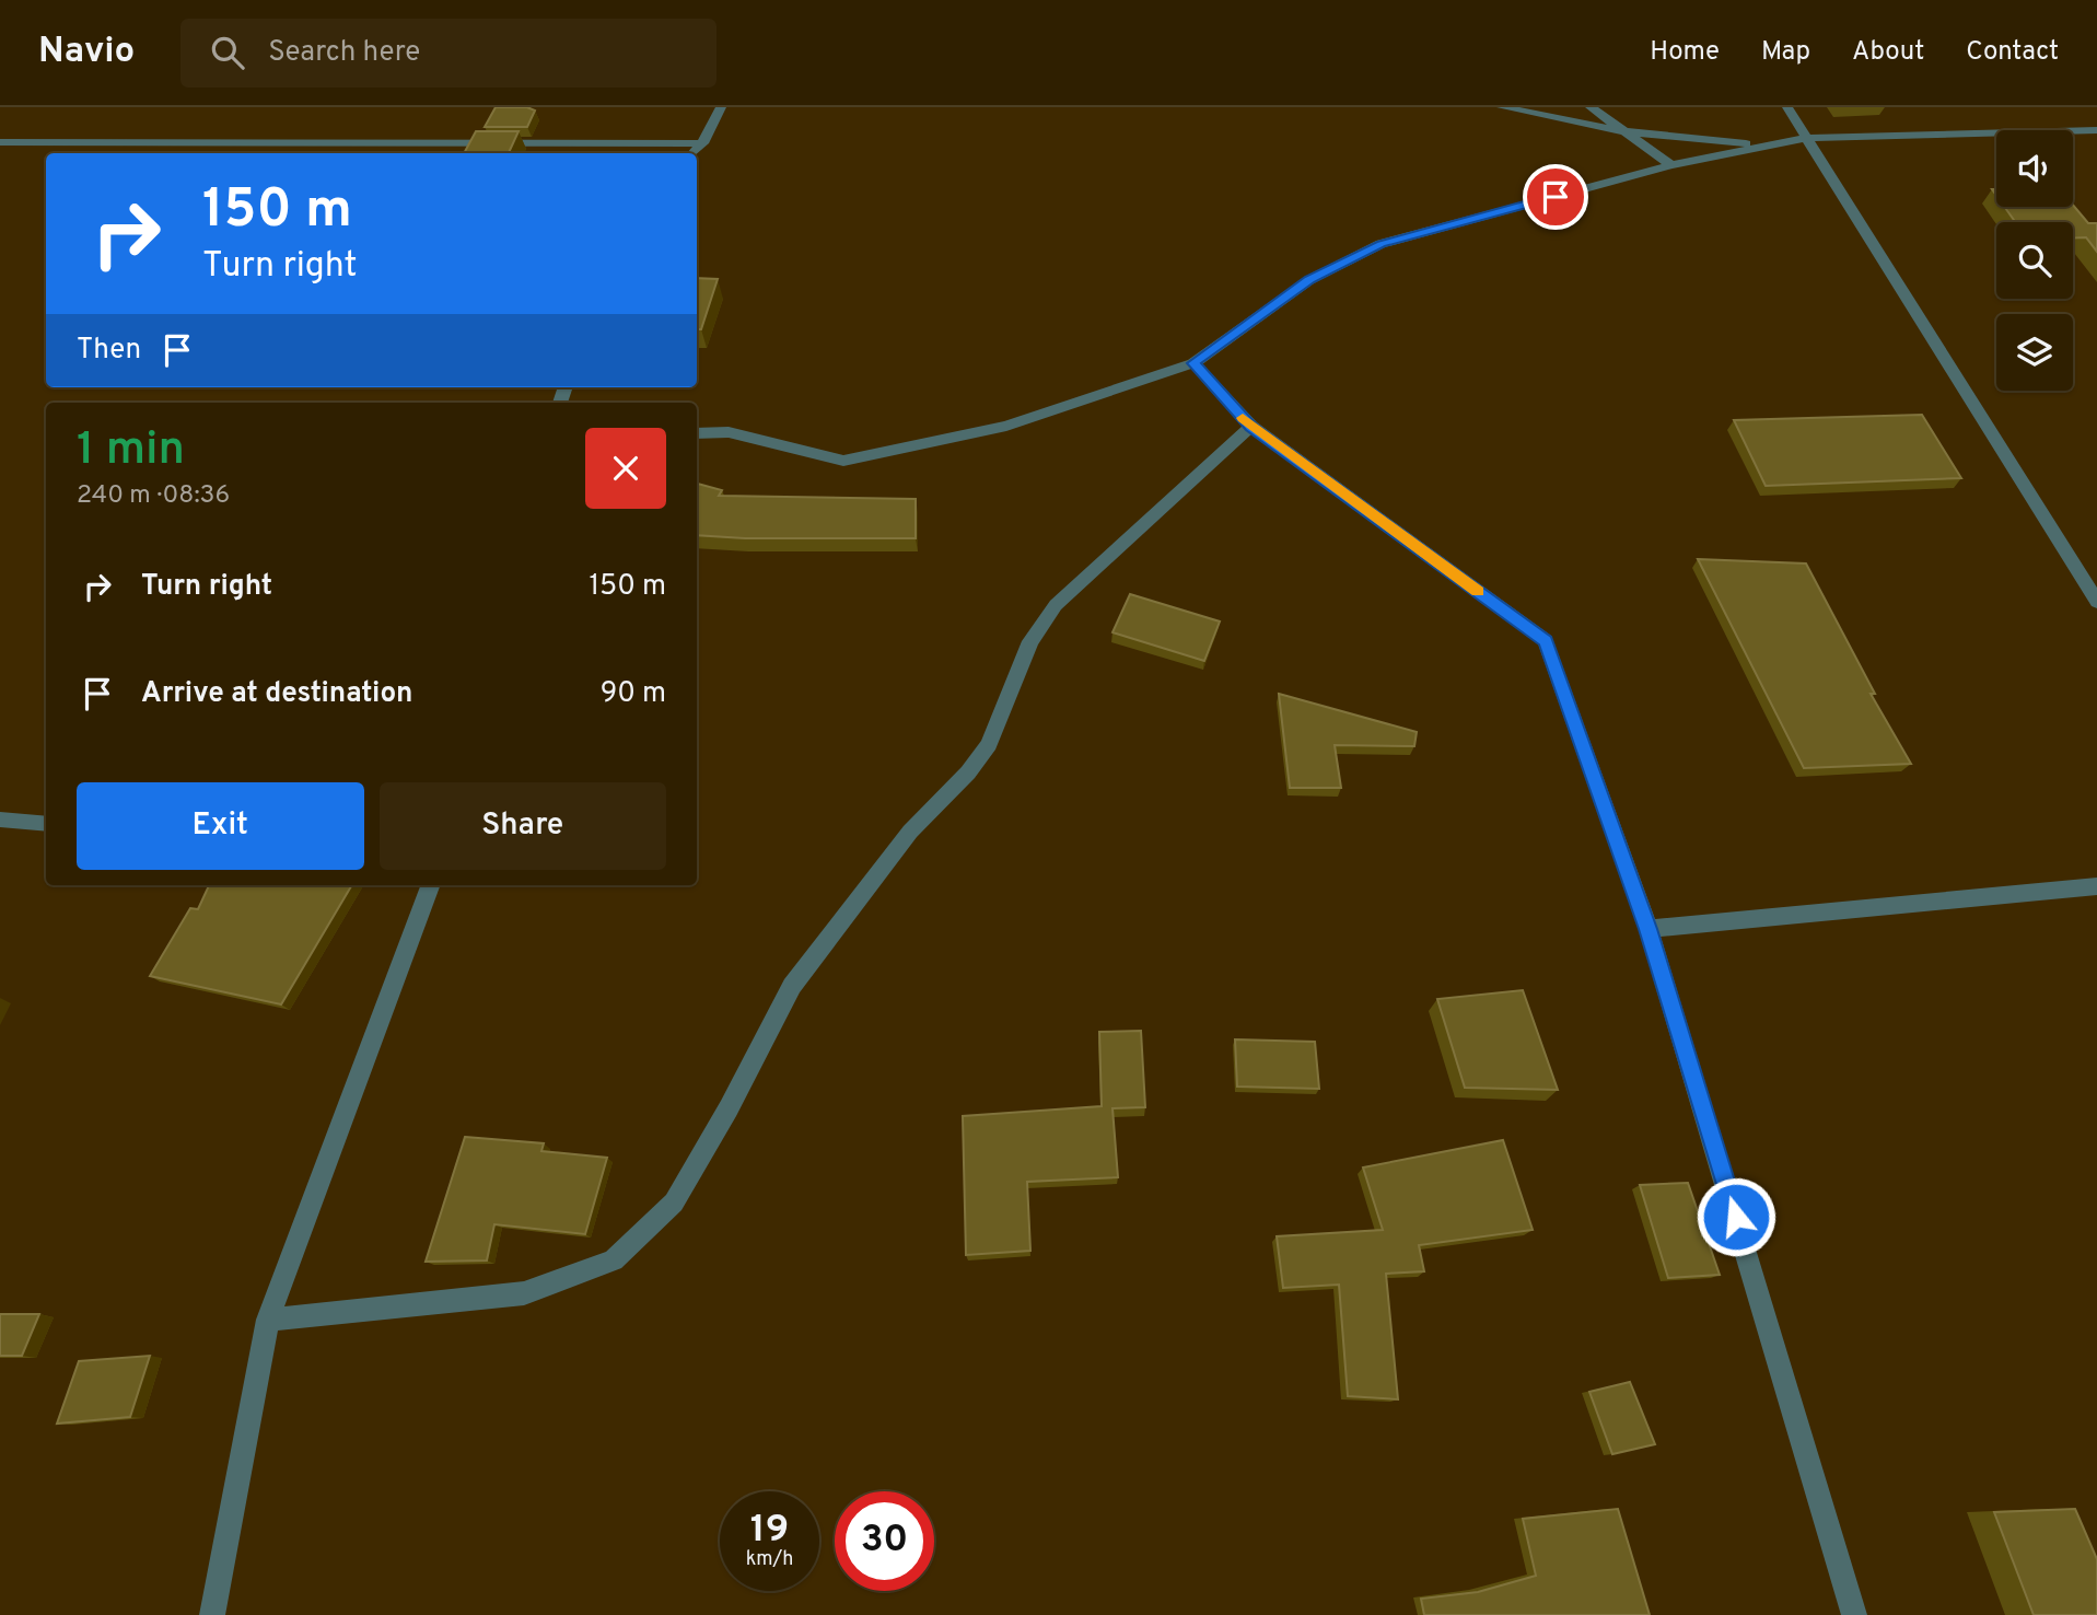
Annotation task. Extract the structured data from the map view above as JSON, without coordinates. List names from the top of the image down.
{
  "page": {
    "header": "Navio",
    "search": "Search here",
    "nav": [
      "Home",
      "Map",
      "About",
      "Contact"
    ],
    "turn": ["150 m", "Turn right"],
    "then": "Then",
    "heading": ["1 min", "240 m · 08:36"],
    "list": [
      {
        "name": "Turn right",
        "value": "150 m"
      },
      {
        "name": "Arrive at destination",
        "value": "90 m"
      }
    ],
    "buttons": ["Exit", "Share"],
    "speed": "19 km/h",
    "limit": "30"
  }
}
